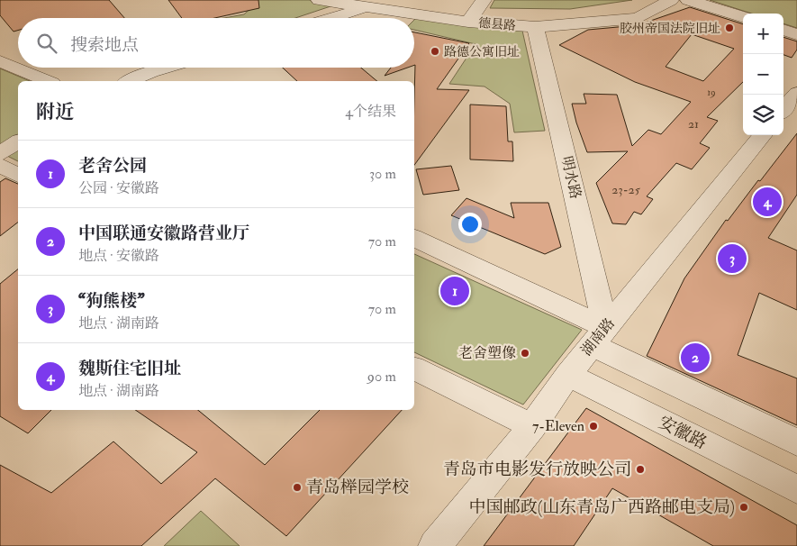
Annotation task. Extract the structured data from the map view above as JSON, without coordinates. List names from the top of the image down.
{
  "streets": {
    "street": [
      "德县路",
      "明水路",
      "湖南路",
      "安徽路"
    ]
  },
  "crossings": [
    ["德县路", "明水路"],
    ["明水路", "湖南路"],
    ["湖南路", "安徽路"]
  ],
  "places": [
    "胶州帝国法院旧址",
    "路德公寓旧址",
    "老舍塑像",
    "7-Eleven",
    "青岛市电影发行放映公司",
    "青岛榉园学校",
    "中国邮政(山东青岛广西路邮电支局)"
  ],
  "house_numbers": ["19", "21", "23-25"],
  "page": {
    "map_buttons": ["+", "−"],
    "search": "搜索地点",
    "heading": ["附近", "4个结果"],
    "list": [
      {
        "mark": "1",
        "name": "老舍公园",
        "note": "公园 · 安徽路",
        "value": "30 m"
      },
      {
        "mark": "2",
        "name": "中国联通安徽路营业厅",
        "note": "地点 · 安徽路",
        "value": "70 m"
      },
      {
        "mark": "3",
        "name": "“狗熊楼”",
        "note": "地点 · 湖南路",
        "value": "70 m"
      },
      {
        "mark": "4",
        "name": "魏斯住宅旧址",
        "note": "地点 · 湖南路",
        "value": "90 m"
      }
    ],
    "pins": [
      "4",
      "3",
      "1",
      "2"
    ]
  }
}
